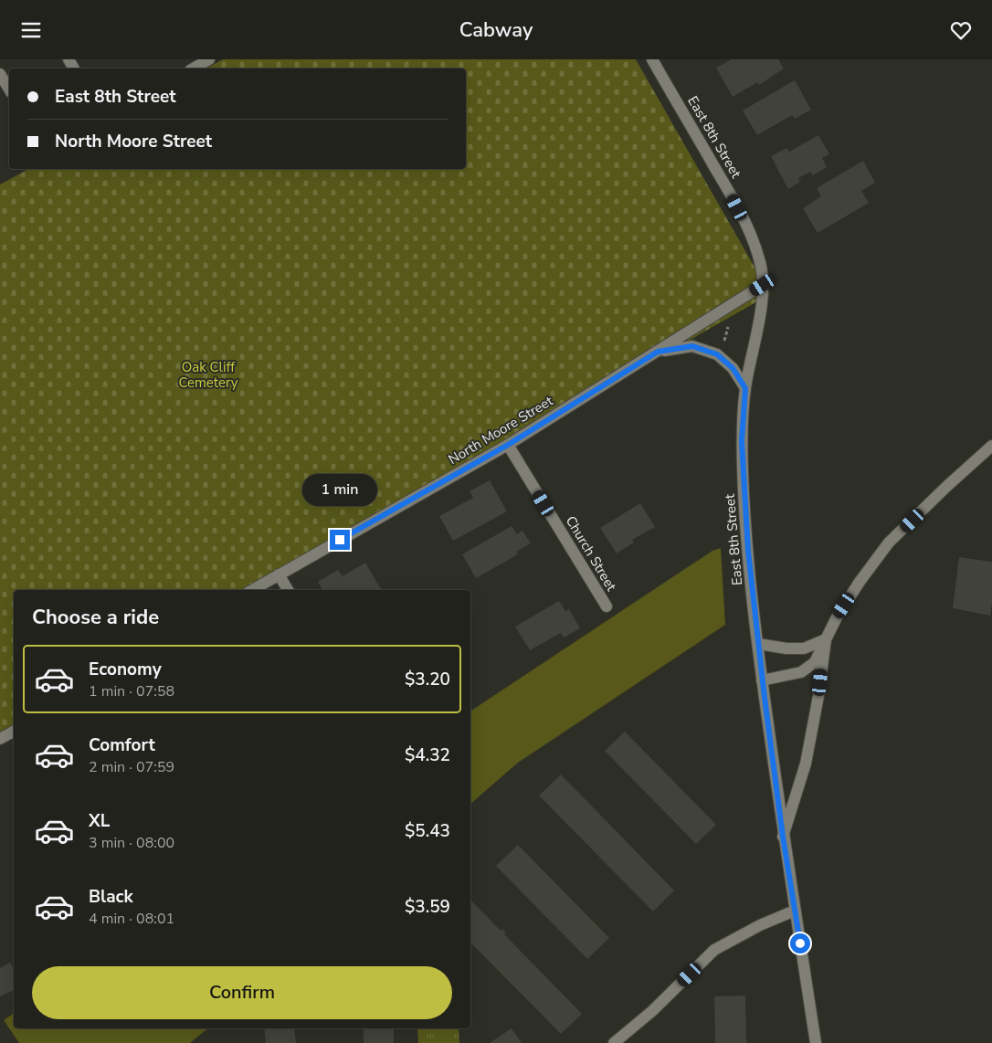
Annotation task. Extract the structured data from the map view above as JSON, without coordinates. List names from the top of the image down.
{
  "streets": {
    "street": ["East 8th Street", "North Moore Street", "Church Street"]
  },
  "crossings": [
    ["East 8th Street", "North Moore Street"],
    ["North Moore Street", "Church Street"]
  ],
  "parks": ["Oak Cliff Cemetery"],
  "page": {
    "header": "Cabway",
    "banner": ["East 8th Street", "North Moore Street"],
    "bubble": "1 min",
    "heading": "Choose a ride",
    "list": [
      {
        "name": "Economy",
        "note": "1 min · 07:58",
        "value": "$3.20"
      },
      {
        "name": "Comfort",
        "note": "2 min · 07:59",
        "value": "$4.32"
      },
      {
        "name": "XL",
        "note": "3 min · 08:00",
        "value": "$5.43"
      },
      {
        "name": "Black",
        "note": "4 min · 08:01",
        "value": "$3.59"
      }
    ],
    "buttons": "Confirm"
  }
}
